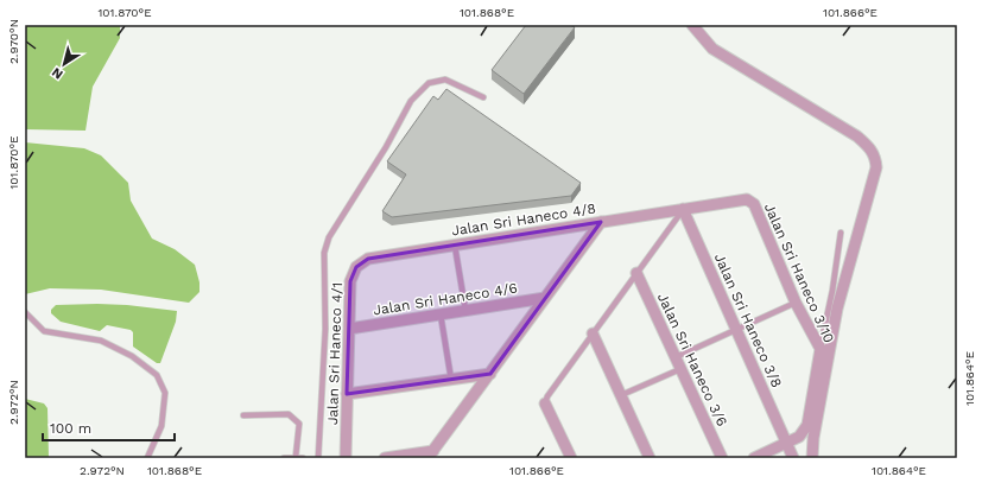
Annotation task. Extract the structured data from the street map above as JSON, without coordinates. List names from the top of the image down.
{
  "streets": {
    "street": [
      "Jalan Sri Haneco 4/8",
      "Jalan Sri Haneco 3/10",
      "Jalan Sri Haneco 4/6",
      "Jalan Sri Haneco 3/8",
      "Jalan Sri Haneco 4/1",
      "Jalan Sri Haneco 3/6"
    ]
  },
  "crossings": [
    ["Jalan Sri Haneco 4/8", "Jalan Sri Haneco 3/10"],
    ["Jalan Sri Haneco 4/8", "Jalan Sri Haneco 3/8"],
    ["Jalan Sri Haneco 4/8", "Jalan Sri Haneco 4/1"],
    ["Jalan Sri Haneco 3/10", "Jalan Sri Haneco 3/8"],
    ["Jalan Sri Haneco 4/6", "Jalan Sri Haneco 4/1"]
  ],
  "scale_bar": "100 m",
  "north": "bottom left",
  "coordinates": [
    "101.870°E",
    "101.868°E",
    "101.866°E",
    "2.970°N",
    "101.864°E",
    "2.972°N"
  ]
}
